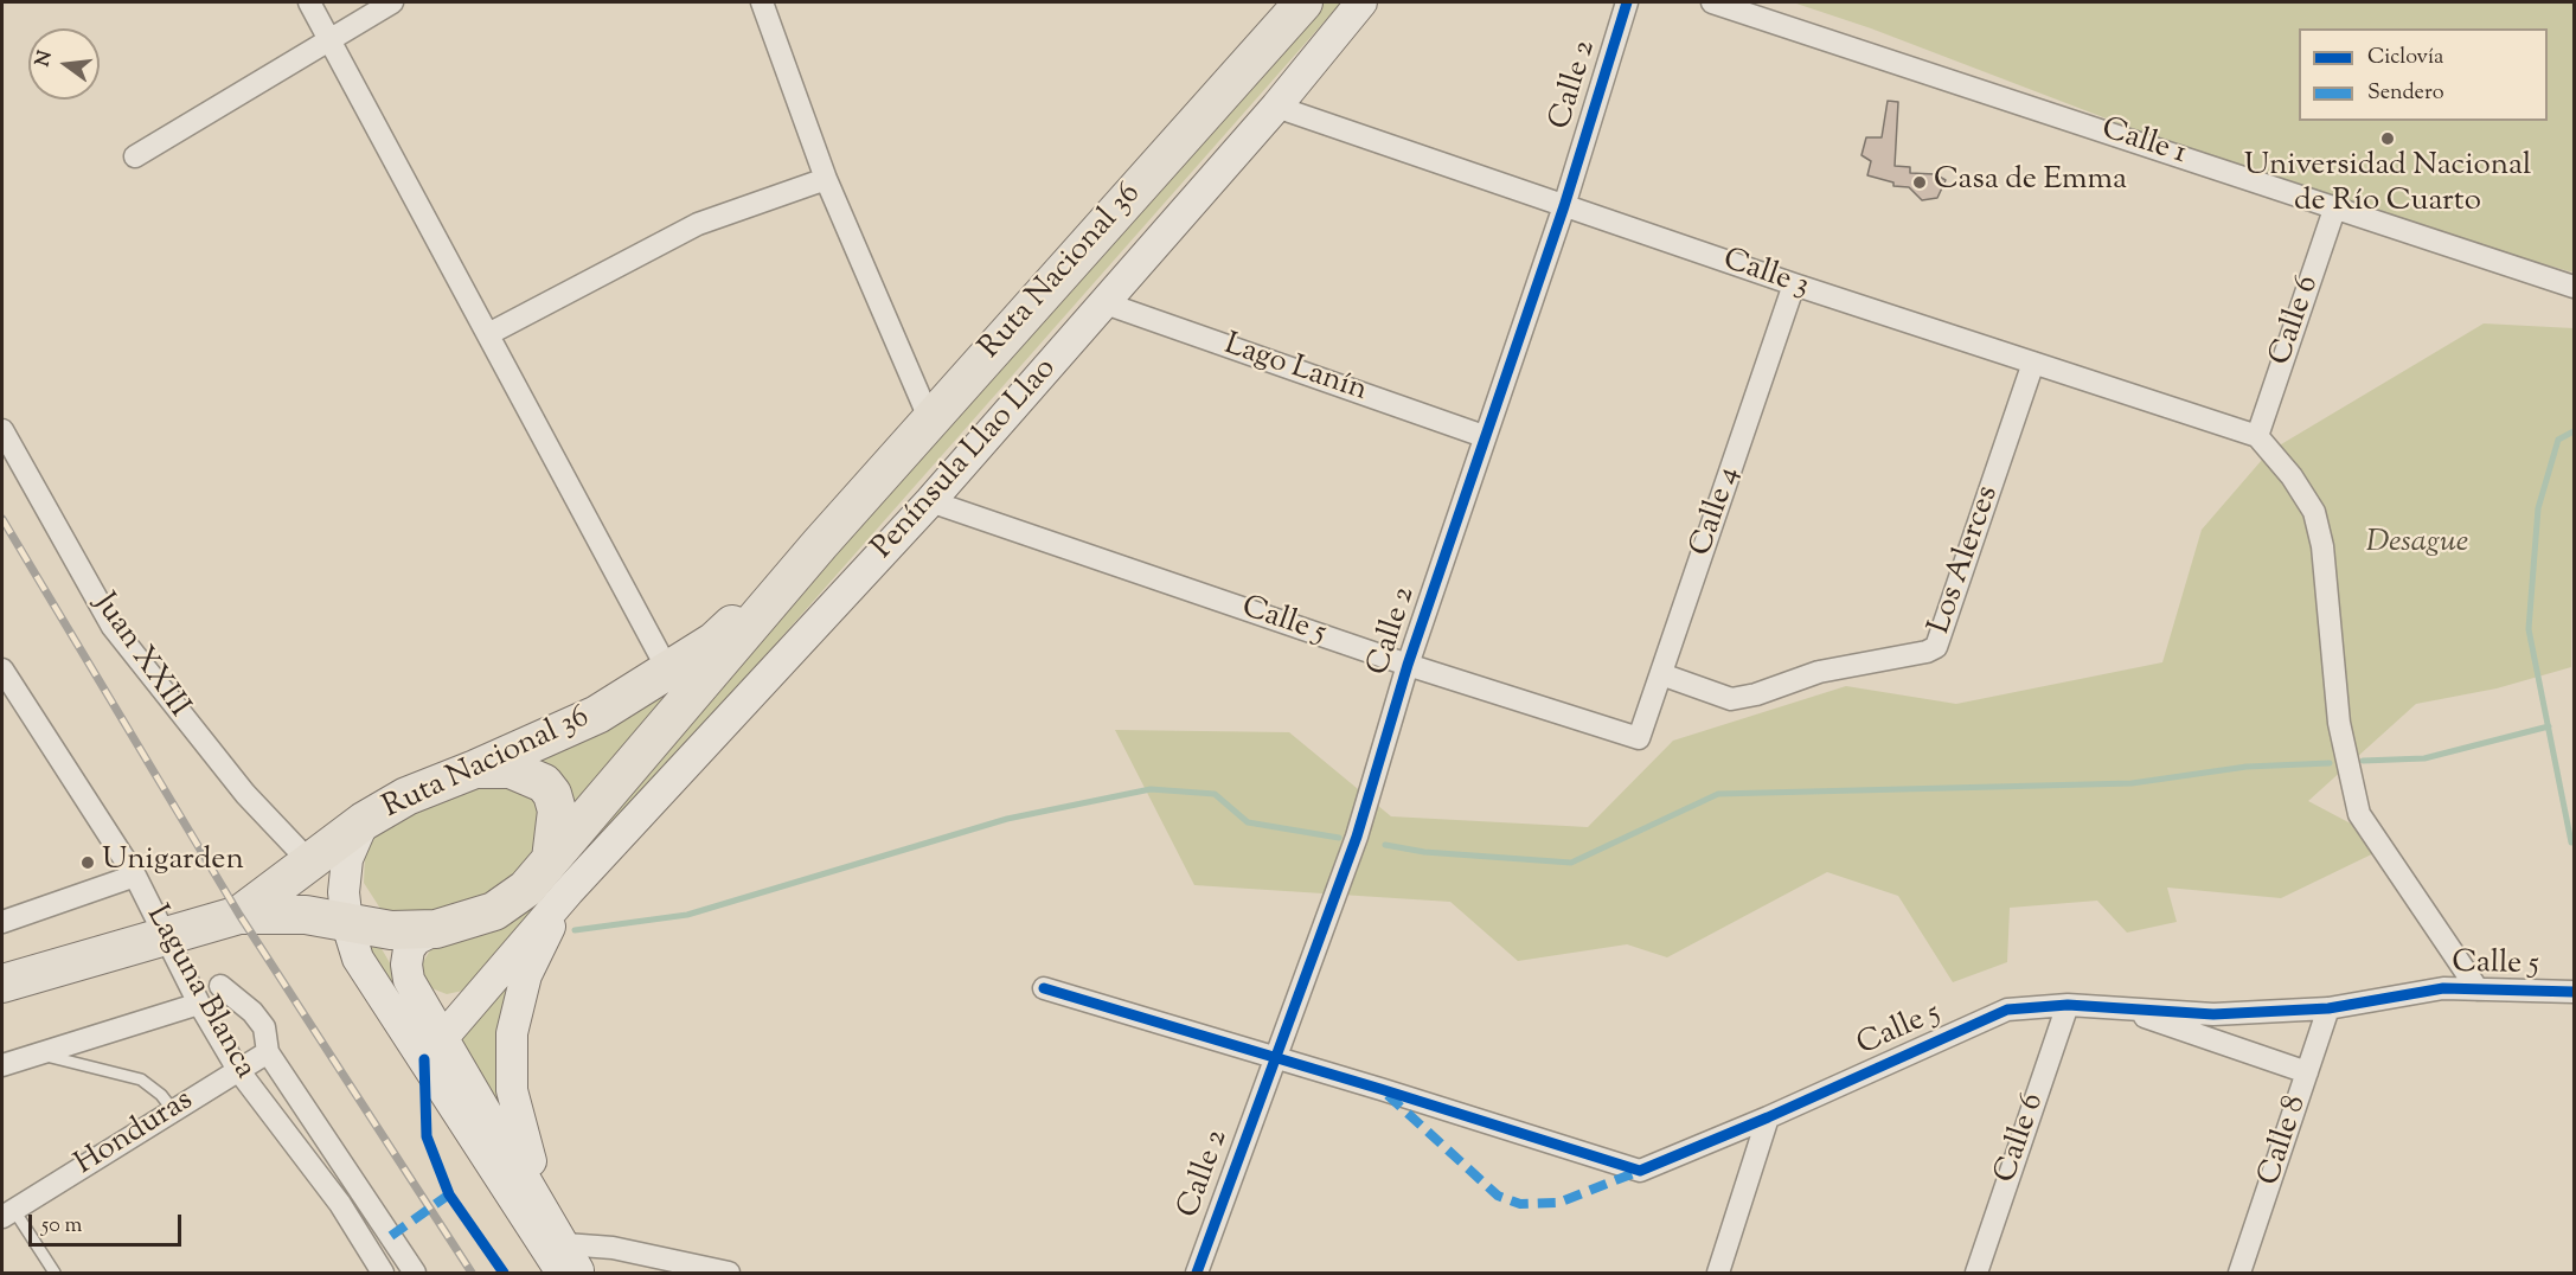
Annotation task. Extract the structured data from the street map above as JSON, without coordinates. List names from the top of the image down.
{
  "streets": {
    "highway": ["Ruta Nacional 36"],
    "main road": ["Península Llao Llao"],
    "street": [
      "Calle 2",
      "Calle 1",
      "Calle 3",
      "Calle 6",
      "Lago Lanín",
      "Calle 4",
      "Los Alerces",
      "Calle 5",
      "Juan XXIII",
      "Laguna Blanca",
      "Honduras",
      "Calle 8"
    ]
  },
  "crossings": [
    ["Calle 2", "Calle 3"],
    ["Calle 2", "Lago Lanín"],
    ["Calle 2", "Calle 5"],
    ["Calle 1", "Calle 6"],
    ["Ruta Nacional 36", "Juan XXIII"],
    ["Calle 3", "Calle 6"],
    ["Calle 3", "Península Llao Llao"],
    ["Calle 3", "Calle 4"],
    ["Calle 3", "Los Alerces"],
    ["Calle 6", "Calle 5"],
    ["Lago Lanín", "Península Llao Llao"],
    ["Península Llao Llao", "Calle 5"],
    ["Calle 4", "Los Alerces"],
    ["Calle 4", "Calle 5"],
    ["Calle 5", "Calle 8"],
    ["Laguna Blanca", "Honduras"]
  ],
  "parks": ["Desague"],
  "places": ["Universidad Nacional de Río Cuarto", "Casa de Emma", "Unigarden"],
  "legend": ["Ciclovía", "Sendero"],
  "scale_bar": "50 m",
  "north": "left"
}
